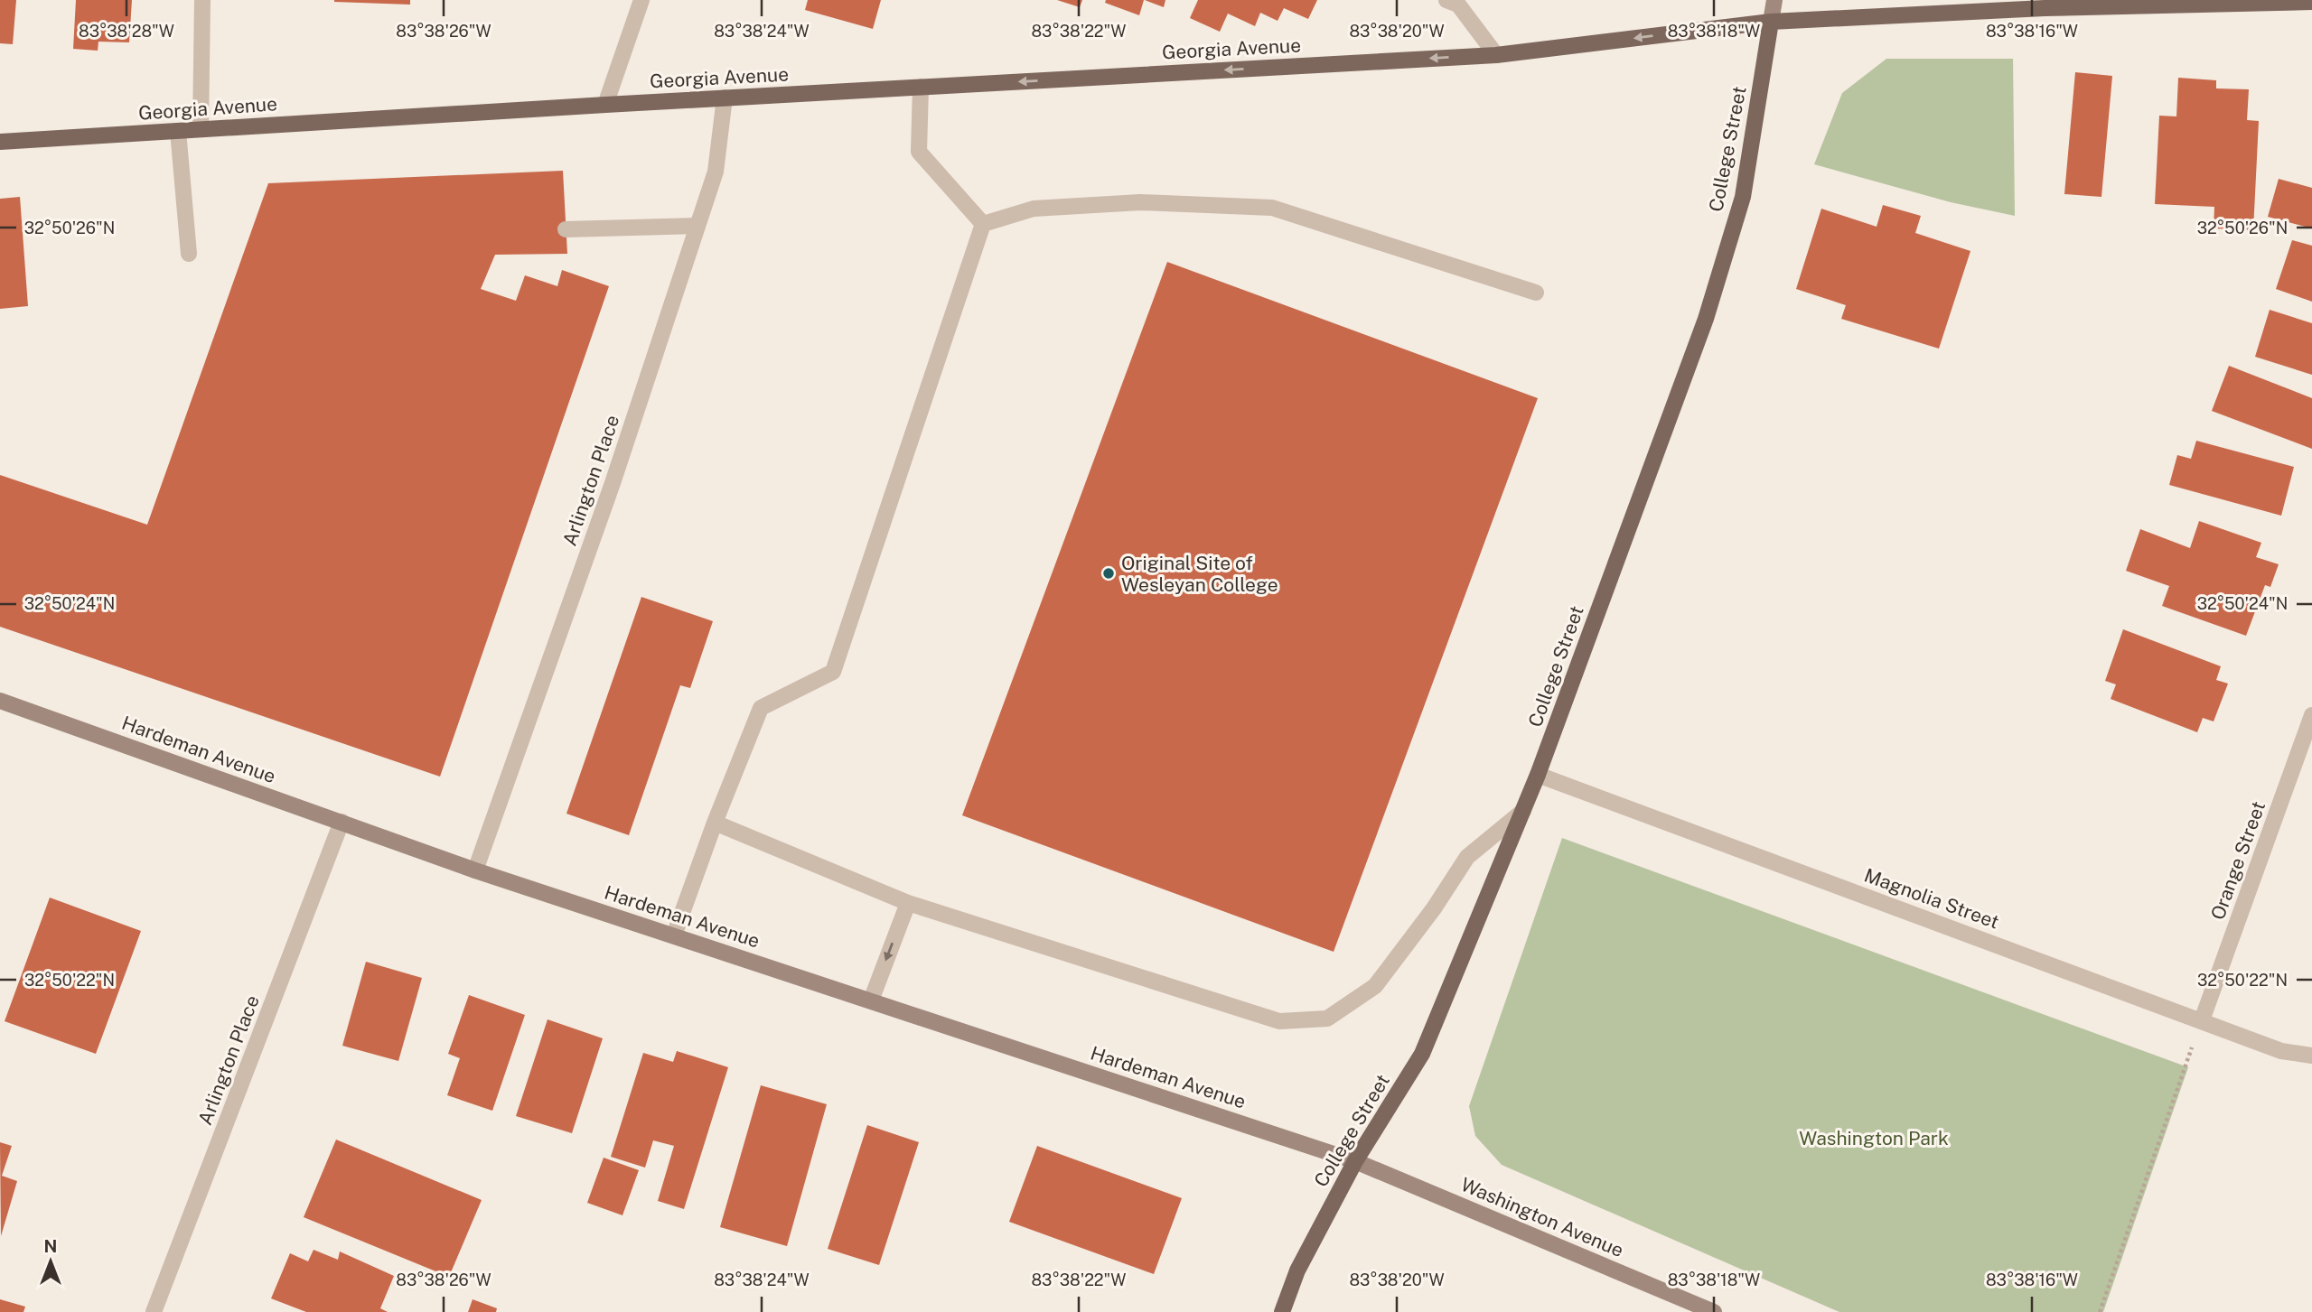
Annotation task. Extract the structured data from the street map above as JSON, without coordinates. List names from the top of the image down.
{
  "streets": {
    "main road": ["Georgia Avenue", "College Street"],
    "street": [
      "Arlington Place",
      "Hardeman Avenue",
      "Orange Street",
      "Magnolia Street",
      "Washington Avenue"
    ]
  },
  "crossings": [
    ["Georgia Avenue", "College Street"],
    ["Georgia Avenue", "Arlington Place"],
    ["College Street", "Hardeman Avenue"],
    ["College Street", "Magnolia Street"],
    ["College Street", "Washington Avenue"],
    ["Arlington Place", "Hardeman Avenue"],
    ["Hardeman Avenue", "Washington Avenue"],
    ["Orange Street", "Magnolia Street"]
  ],
  "one_way": ["Georgia Avenue"],
  "parks": ["Washington Park"],
  "places": ["Original Site of Wesleyan College"],
  "north": "top",
  "coordinates": [
    "83°38'28\"W",
    "83°38'26\"W",
    "83°38'24\"W",
    "83°38'22\"W",
    "83°38'20\"W",
    "83°38'18\"W",
    "83°38'16\"W",
    "32°50'26\"N",
    "32°50'24\"N",
    "32°50'22\"N"
  ]
}
